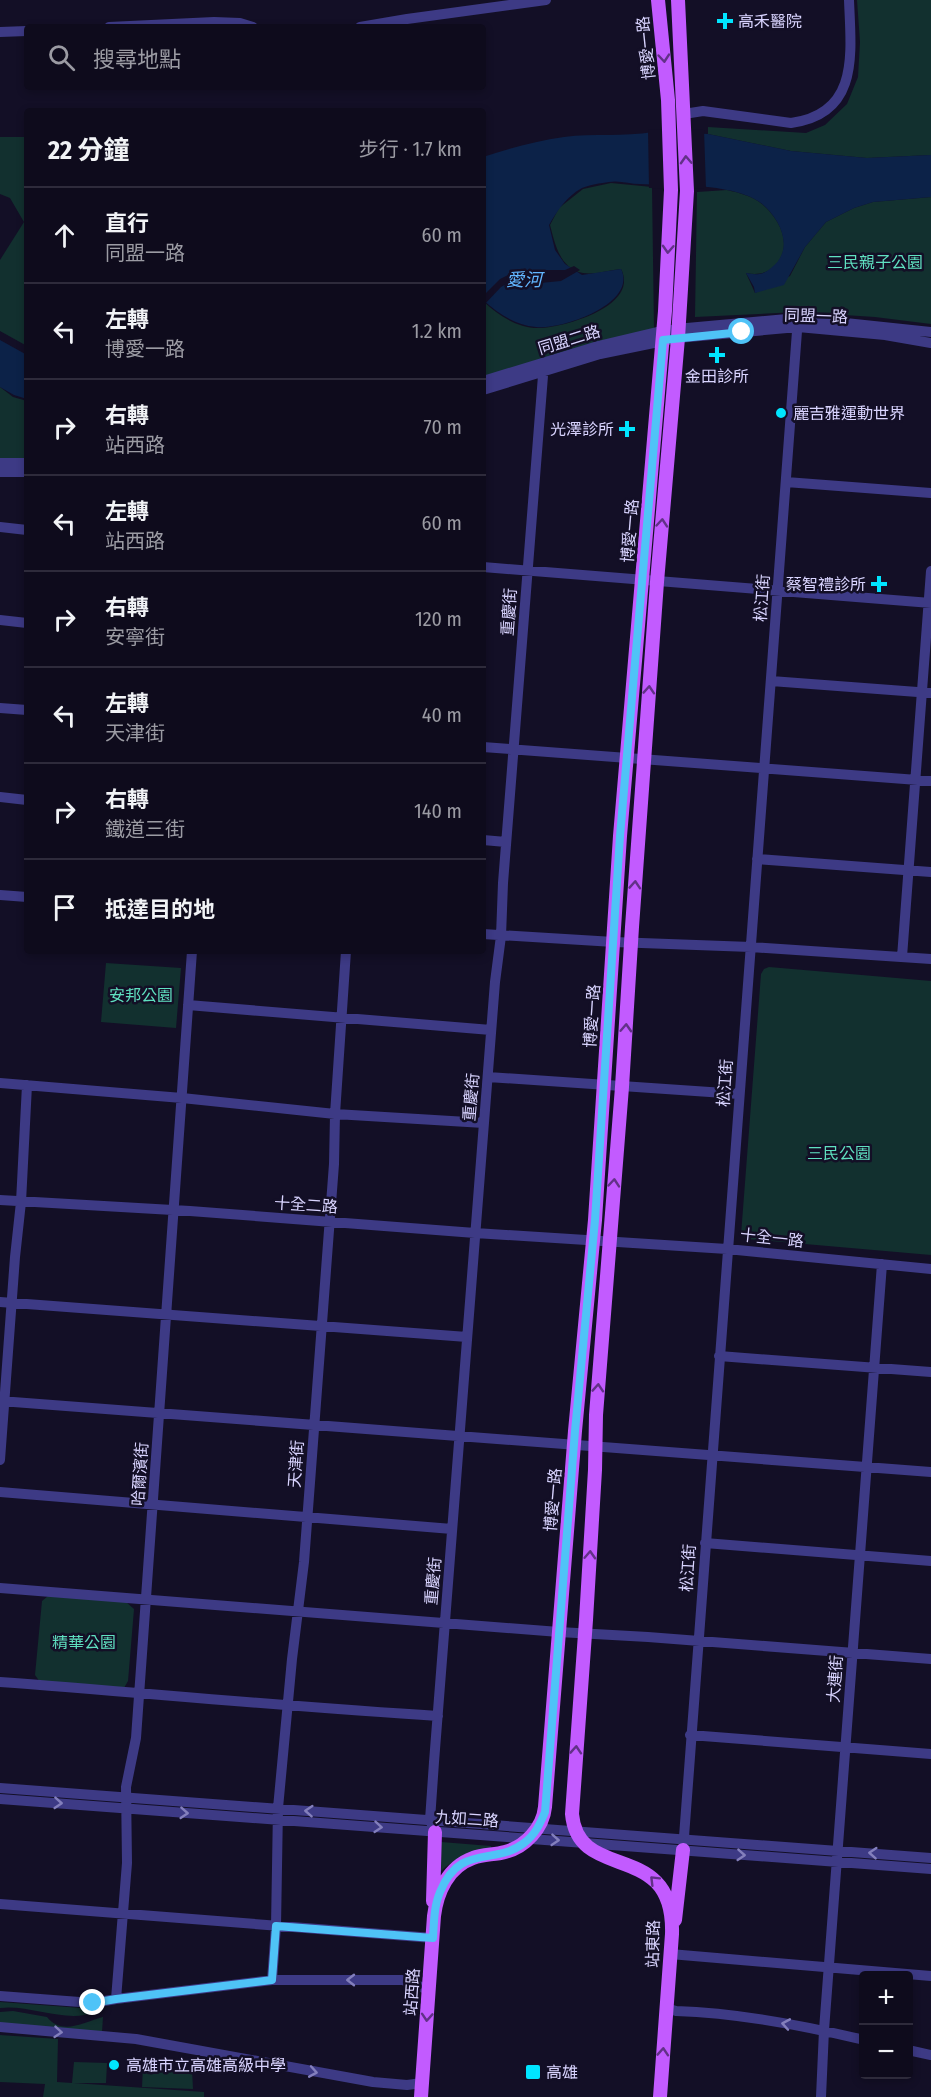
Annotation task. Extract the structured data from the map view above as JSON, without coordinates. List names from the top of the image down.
{
  "streets": {
    "main road": ["博愛一路", "站東路", "站西路"],
    "street": [
      "同盟一路",
      "同盟二路",
      "松江街",
      "重慶街",
      "十全二路",
      "十全一路",
      "天津街",
      "哈爾濱街",
      "大連街",
      "九如二路"
    ]
  },
  "crossings": [
    ["博愛一路", "同盟一路"],
    ["博愛一路", "同盟二路"],
    ["博愛一路", "十全二路"],
    ["博愛一路", "十全一路"],
    ["博愛一路", "九如二路"],
    ["博愛一路", "站東路"],
    ["博愛一路", "站西路"],
    ["同盟一路", "同盟二路"],
    ["同盟一路", "松江街"],
    ["同盟二路", "重慶街"],
    ["松江街", "十全一路"],
    ["松江街", "九如二路"],
    ["重慶街", "十全二路"],
    ["重慶街", "九如二路"],
    ["十全二路", "十全一路"],
    ["十全二路", "天津街"],
    ["十全二路", "哈爾濱街"],
    ["十全一路", "大連街"],
    ["天津街", "九如二路"],
    ["哈爾濱街", "九如二路"],
    ["大連街", "九如二路"],
    ["九如二路", "站東路"],
    ["九如二路", "站西路"]
  ],
  "one_way": ["站東路"],
  "water": ["愛河"],
  "parks": [
    "三民親子公園",
    "安邦公園",
    "三民公園",
    "精華公園"
  ],
  "places": {
    "health": [
      "高禾醫院",
      "金田診所",
      "光澤診所",
      "蔡智禮診所"
    ],
    "other": ["麗吉雅運動世界", "高雄市立高雄高級中學"],
    "transit": ["高雄"]
  },
  "page": {
    "search": "搜尋地點",
    "heading": ["22 分鐘", "步行 · 1.7 km"],
    "list": [
      ["直行", "同盟一路", "60 m"],
      ["左轉", "博愛一路", "1.2 km"],
      ["右轉", "站西路", "70 m"],
      ["左轉", "站西路", "60 m"],
      ["右轉", "安寧街", "120 m"],
      ["左轉", "天津街", "40 m"],
      ["右轉", "鐵道三街", "140 m"],
      "抵達目的地"
    ],
    "map_buttons": ["+", "−"]
  }
}
